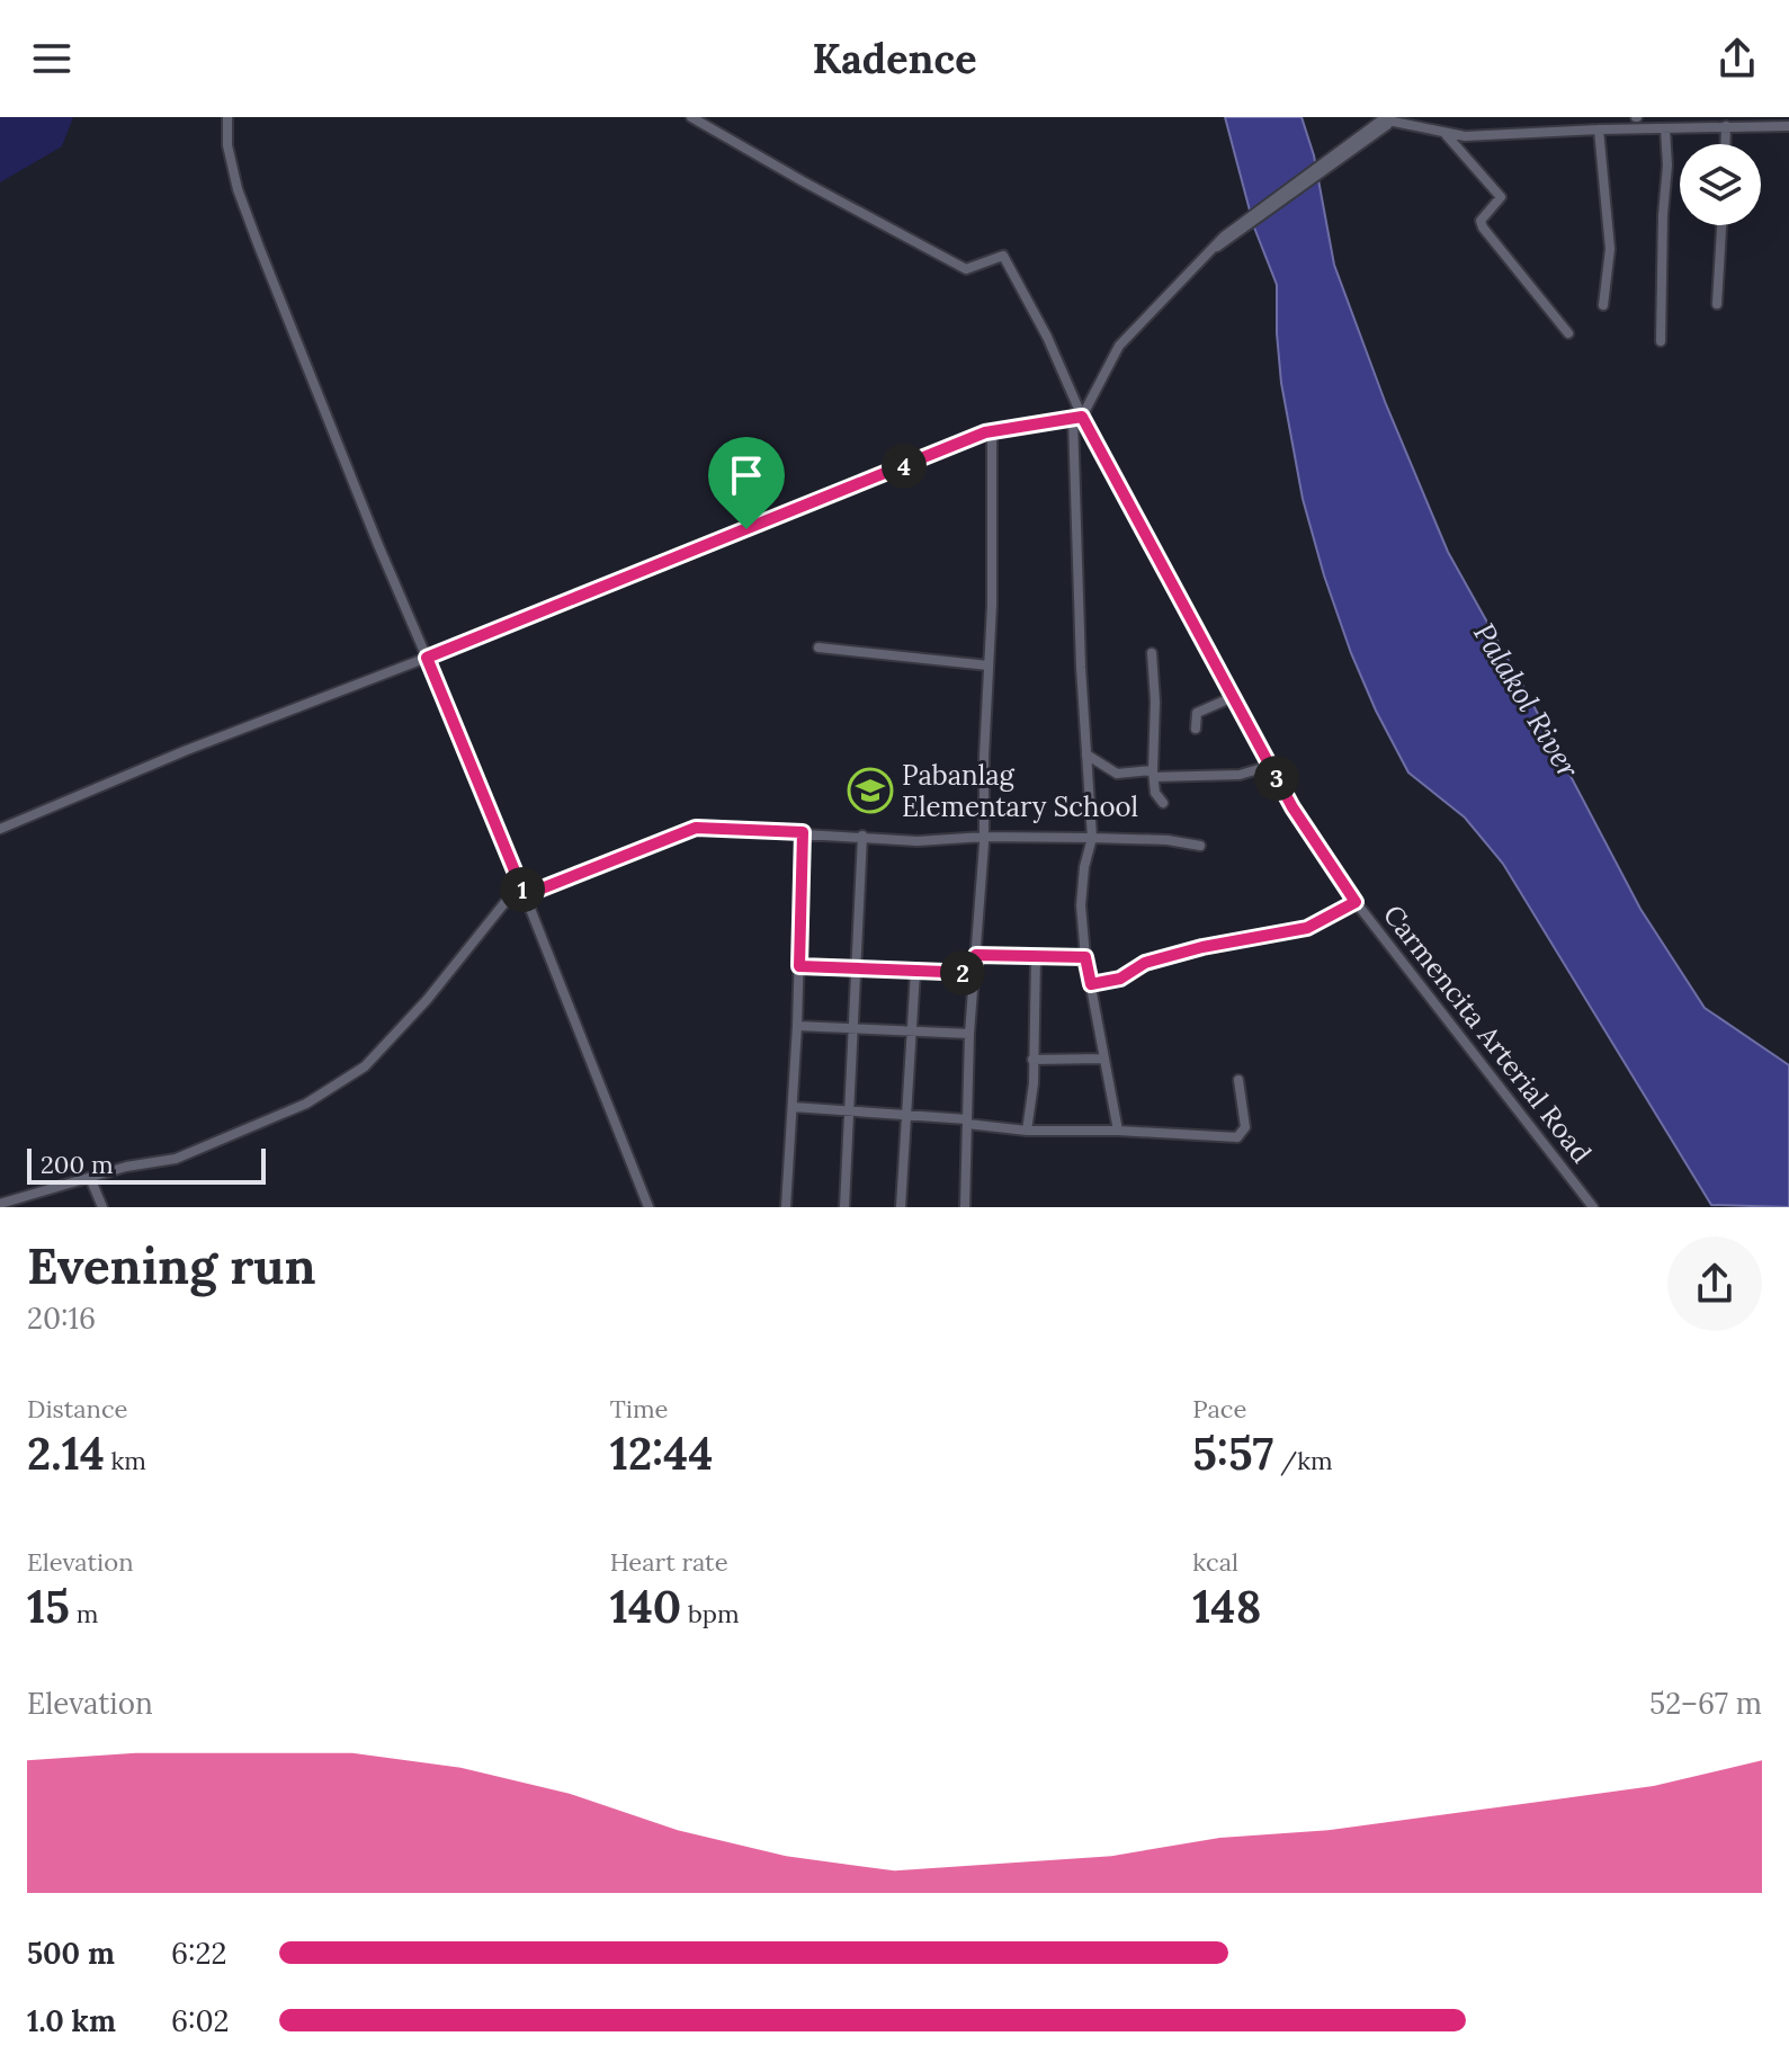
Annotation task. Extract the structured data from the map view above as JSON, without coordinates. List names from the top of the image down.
{
  "streets": {
    "street": ["Carmencita Arterial Road"]
  },
  "water": ["Palakol River"],
  "places": {
    "school or university": ["Pabanlag Elementary School"]
  },
  "scale_bar": "200 m",
  "page": {
    "header": "Kadence",
    "pins": [
      "4",
      "3",
      "1",
      "2"
    ],
    "scale": "200 m",
    "heading": ["Evening run", "20:16"],
    "stats": [
      ["Distance", "2.14 km"],
      ["Time", "12:44"],
      ["Pace", "5:57 /km"],
      ["Elevation", "15 m"],
      ["Heart rate", "140 bpm"],
      ["kcal", "148"]
    ],
    "chart": ["Elevation", "52–67 m"],
    "list": [
      {
        "name": "500 m",
        "note": "6:22"
      },
      {
        "name": "1.0 km",
        "note": "6:02"
      }
    ]
  }
}
